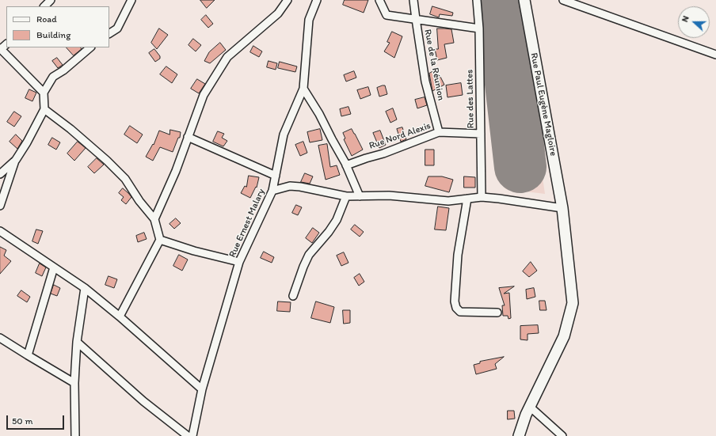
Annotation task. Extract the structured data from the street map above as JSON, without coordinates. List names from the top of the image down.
{
  "streets": {
    "main road": ["Rue Paul Eugène Magloire"],
    "street": [
      "Rue de la Réunion",
      "Rue des Lattes",
      "Rue Nord Alexis",
      "Rue Ernest Malary"
    ]
  },
  "crossings": [
    ["Rue de la Réunion", "Rue Nord Alexis"],
    ["Rue des Lattes", "Rue Nord Alexis"]
  ],
  "legend": ["Road", "Building"],
  "scale_bar": "50 m",
  "north": "left"
}
